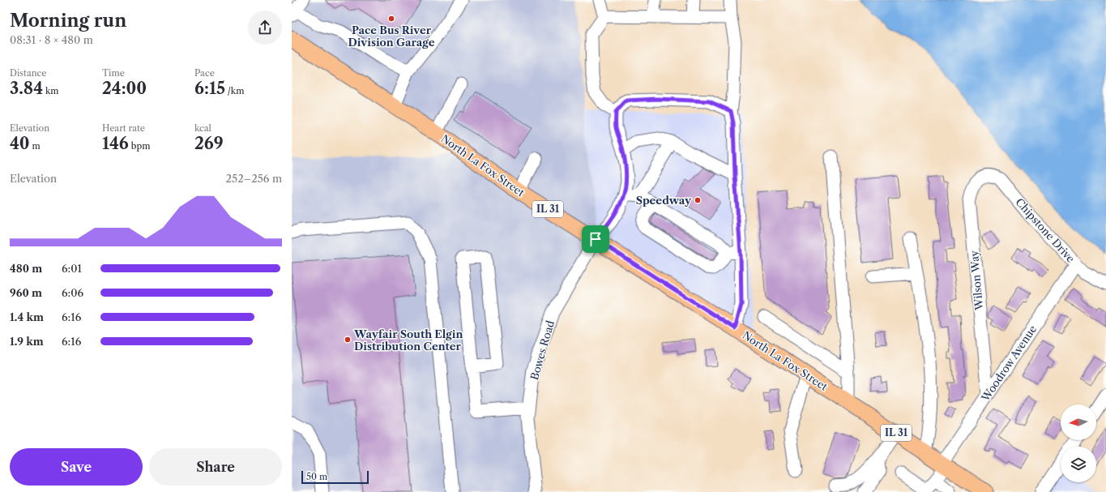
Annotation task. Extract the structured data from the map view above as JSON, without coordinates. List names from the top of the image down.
{
  "streets": {
    "main road": ["North La Fox Street", "IL 31"],
    "street": [
      "Chipstone Drive",
      "Wilson Way",
      "Bowes Road",
      "Woodrow Avenue"
    ]
  },
  "crossings": [
    ["North La Fox Street", "Bowes Road"],
    ["North La Fox Street", "Woodrow Avenue"],
    ["Chipstone Drive", "Wilson Way"],
    ["Chipstone Drive", "Woodrow Avenue"],
    ["Wilson Way", "Woodrow Avenue"]
  ],
  "places": ["Pace Bus River Division Garage", "Speedway", "Wayfair South Elgin Distribution Center"],
  "scale_bar": "50 m",
  "north": "left",
  "page": {
    "heading": ["Morning run", "08:31 · 8 × 480 m"],
    "stats": [
      ["Distance", "3.84 km"],
      ["Time", "24:00"],
      ["Pace", "6:15 /km"],
      ["Elevation", "40 m"],
      ["Heart rate", "146 bpm"],
      ["kcal", "269"]
    ],
    "chart": ["Elevation", "252–256 m"],
    "list": [
      {
        "name": "480 m",
        "note": "6:01"
      },
      {
        "name": "960 m",
        "note": "6:06"
      },
      {
        "name": "1.4 km",
        "note": "6:16"
      },
      {
        "name": "1.9 km",
        "note": "6:16"
      }
    ],
    "buttons": ["Save", "Share"],
    "scale": "50 m"
  }
}
